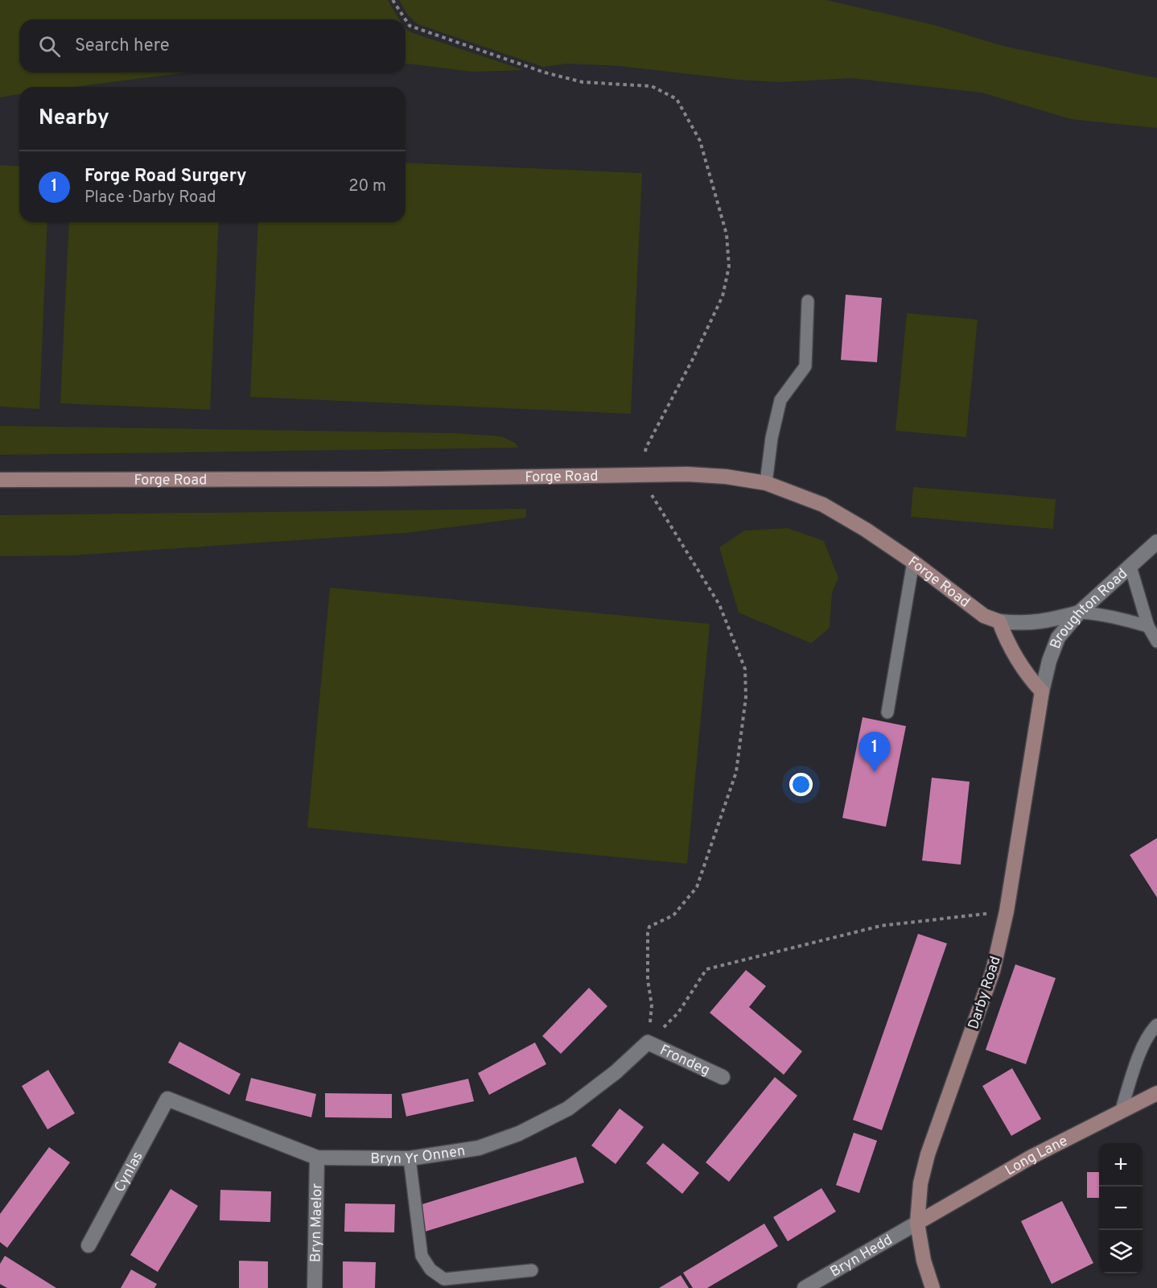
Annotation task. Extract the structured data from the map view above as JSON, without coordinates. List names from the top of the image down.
{
  "streets": {
    "street": [
      "Forge Road",
      "Broughton Road",
      "Darby Road",
      "Frondeg",
      "Bryn Yr Onnen",
      "Long Lane",
      "Cynlas",
      "Bryn Maelor",
      "Bryn Hedd"
    ]
  },
  "crossings": [
    ["Broughton Road", "Darby Road"],
    ["Darby Road", "Long Lane"],
    ["Darby Road", "Bryn Hedd"],
    ["Frondeg", "Bryn Yr Onnen"],
    ["Bryn Yr Onnen", "Cynlas"],
    ["Bryn Yr Onnen", "Bryn Maelor"],
    ["Long Lane", "Bryn Hedd"]
  ],
  "page": {
    "search": "Search here",
    "heading": "Nearby",
    "list": [
      {
        "mark": "1",
        "name": "Forge Road Surgery",
        "note": "Place · Darby Road",
        "value": "20 m"
      }
    ],
    "pins": "1",
    "map_buttons": ["+", "−"]
  }
}
